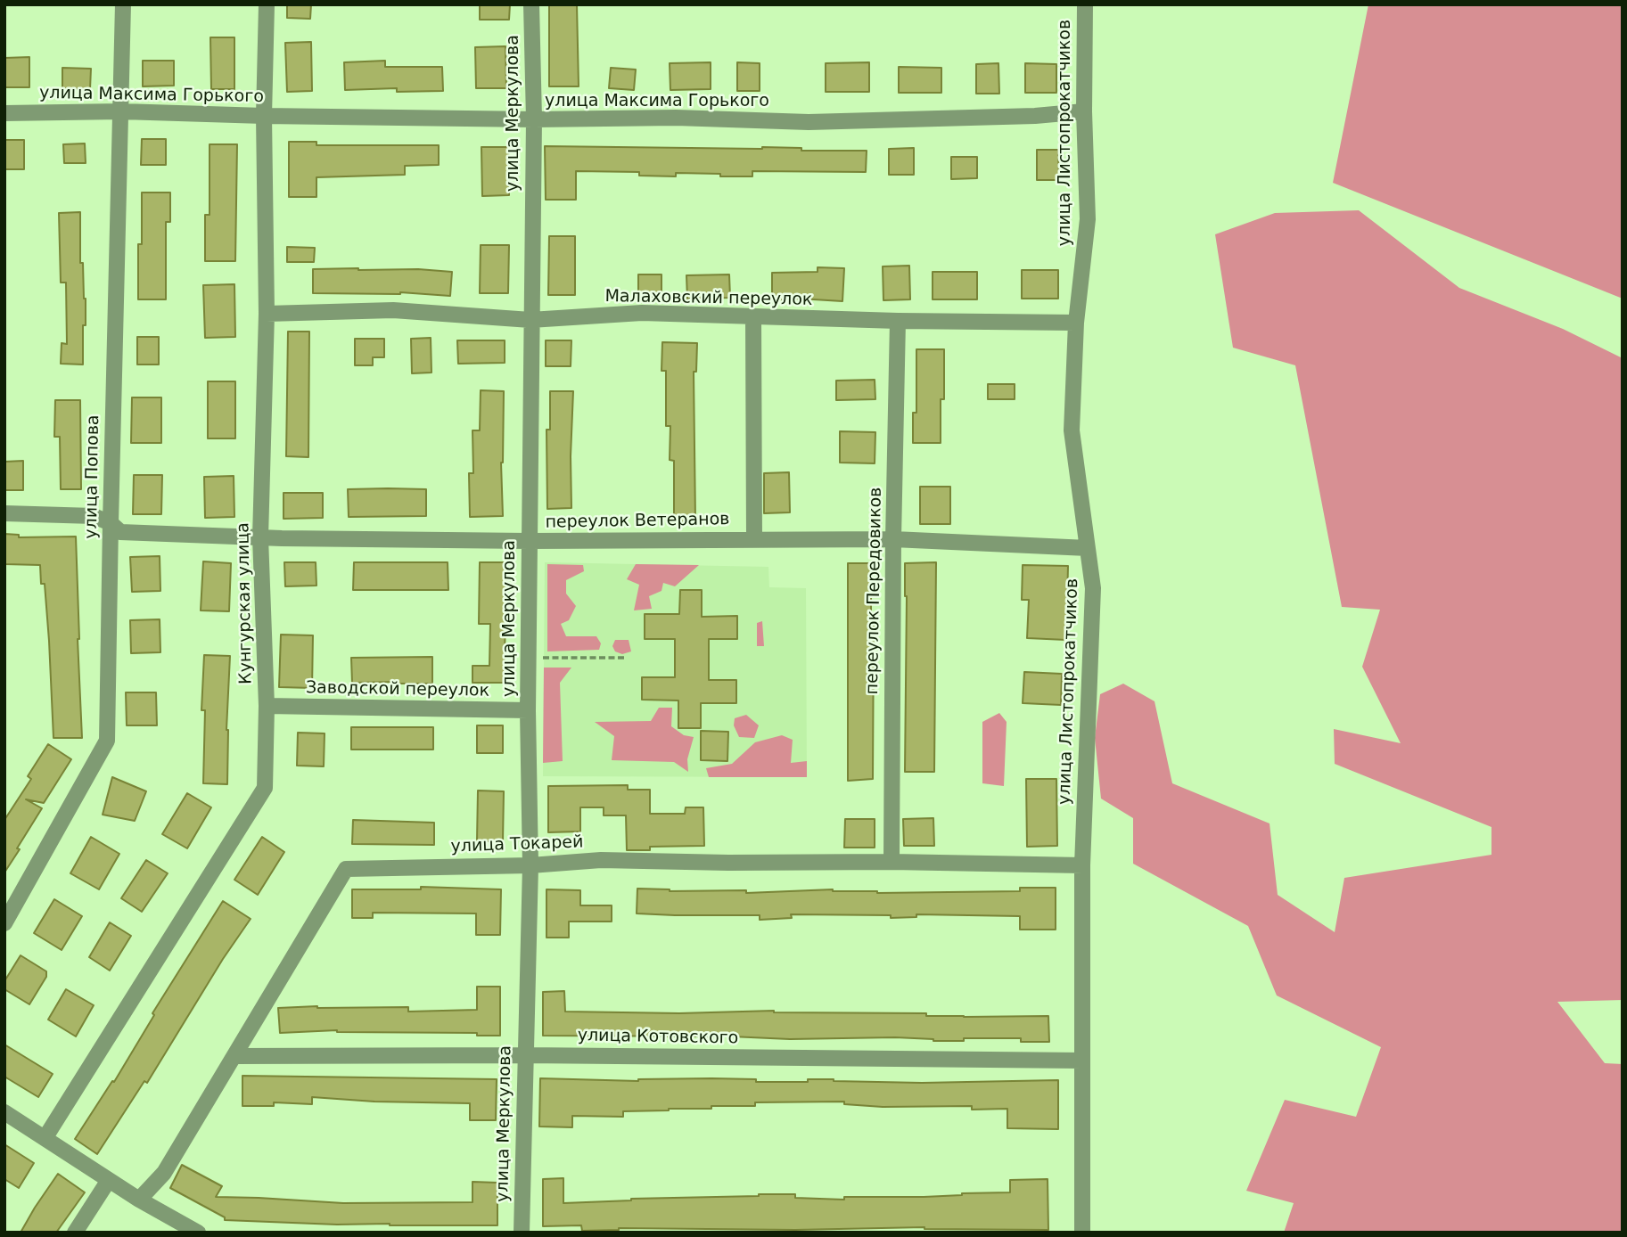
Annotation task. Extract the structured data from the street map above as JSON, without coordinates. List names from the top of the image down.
{
  "streets": {
    "street": [
      "улица Максима Горького",
      "улица Меркулова",
      "улица Листопрокатчиков",
      "Малаховский переулок",
      "улица Попова",
      "переулок Ветеранов",
      "переулок Передовиков",
      "Кунгурская улица",
      "Заводской переулок",
      "улица Токарей",
      "улица Котовского"
    ]
  },
  "crossings": [
    ["улица Максима Горького", "улица Меркулова"],
    ["улица Максима Горького", "улица Листопрокатчиков"],
    ["улица Максима Горького", "улица Попова"],
    ["улица Максима Горького", "Кунгурская улица"],
    ["улица Меркулова", "Малаховский переулок"],
    ["улица Меркулова", "переулок Ветеранов"],
    ["улица Меркулова", "Заводской переулок"],
    ["улица Меркулова", "улица Токарей"],
    ["улица Меркулова", "улица Котовского"],
    ["улица Листопрокатчиков", "Малаховский переулок"],
    ["улица Листопрокатчиков", "переулок Ветеранов"],
    ["улица Листопрокатчиков", "улица Токарей"],
    ["улица Листопрокатчиков", "улица Котовского"],
    ["Малаховский переулок", "переулок Передовиков"],
    ["Малаховский переулок", "Кунгурская улица"],
    ["улица Попова", "переулок Ветеранов"],
    ["переулок Ветеранов", "переулок Передовиков"],
    ["переулок Ветеранов", "Кунгурская улица"],
    ["переулок Передовиков", "улица Токарей"],
    ["Кунгурская улица", "Заводской переулок"],
    ["улица Токарей", "улица Котовского"]
  ]
}
